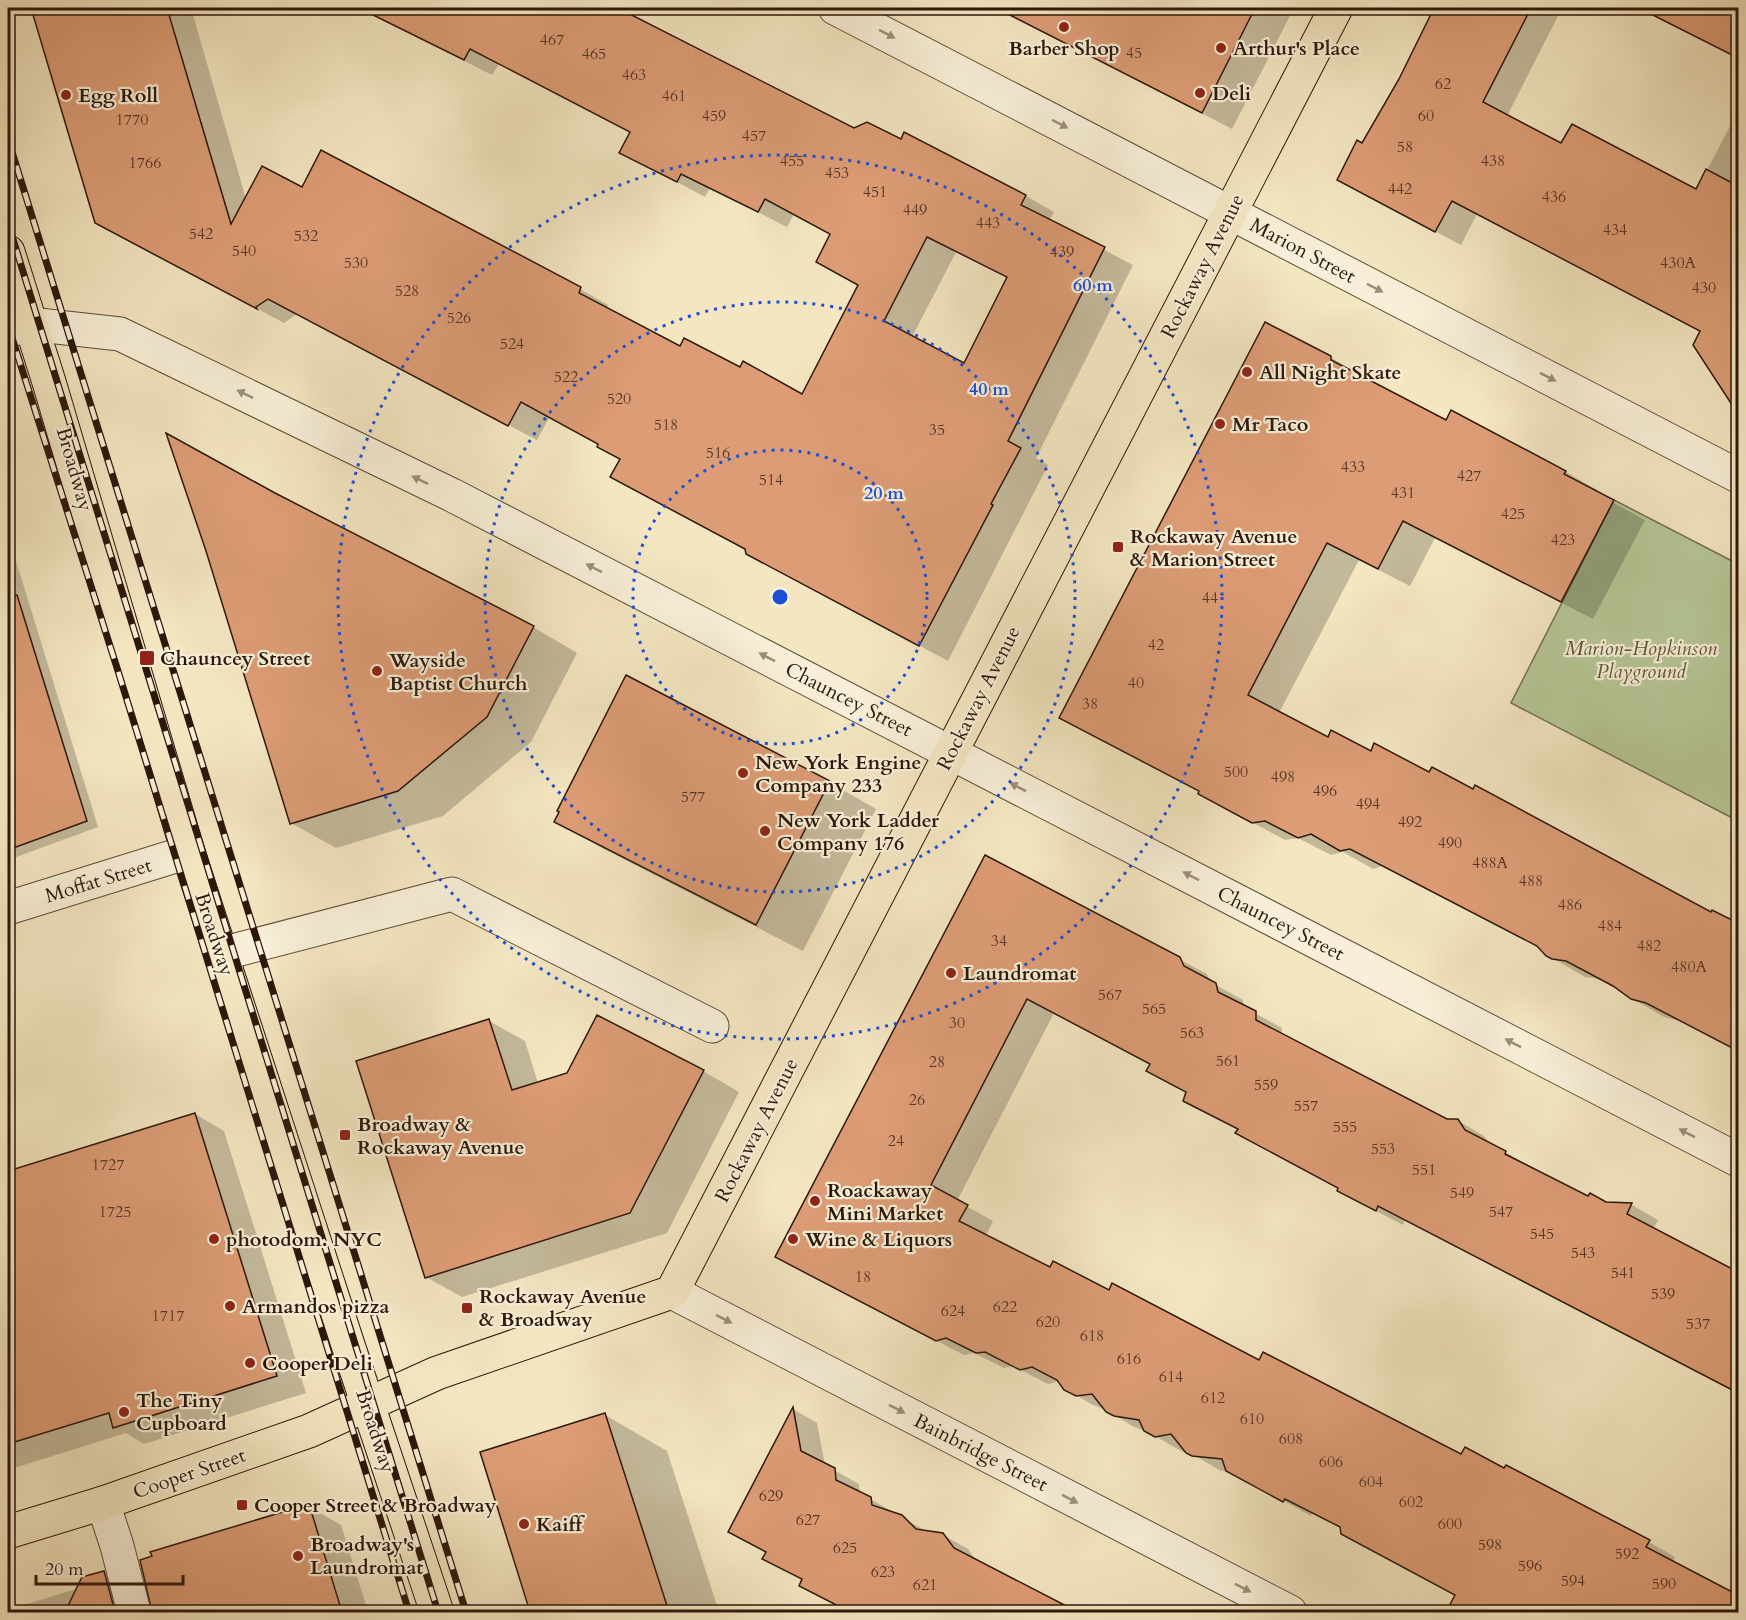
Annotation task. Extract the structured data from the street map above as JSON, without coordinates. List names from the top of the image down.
{
  "streets": {
    "main road": ["Rockaway Avenue", "Broadway", "Cooper Street"],
    "street": [
      "Marion Street",
      "Chauncey Street",
      "Moffat Street",
      "Bainbridge Street"
    ]
  },
  "crossings": [
    ["Marion Street", "Rockaway Avenue"],
    ["Rockaway Avenue", "Chauncey Street"],
    ["Rockaway Avenue", "Bainbridge Street"],
    ["Broadway", "Chauncey Street"],
    ["Broadway", "Moffat Street"],
    ["Broadway", "Cooper Street"]
  ],
  "one_way": ["Marion Street", "Chauncey Street", "Bainbridge Street"],
  "parks": ["Marion-Hopkinson Playground"],
  "places": {
    "other": [
      "Barber Shop",
      "Arthur's Place",
      "Deli",
      "Egg Roll",
      "All Night Skate",
      "Mr Taco",
      "Wayside Baptist Church",
      "New York Engine Company 233",
      "New York Ladder Company 176",
      "Laundromat",
      "Roackaway Mini Market",
      "photodom. NYC",
      "Wine & Liquors",
      "Armandos pizza",
      "Cooper Deli",
      "The Tiny Cupboard",
      "Kaiff",
      "Broadway's Laundromat"
    ],
    "transit": [
      "Rockaway Avenue & Marion Street",
      "Chauncey Street",
      "Broadway & Rockaway Avenue",
      "Rockaway Avenue & Broadway",
      "Cooper Street & Broadway"
    ]
  },
  "house_numbers": [
    "467",
    "45",
    "465",
    "463",
    "62",
    "461",
    "459",
    "60",
    "1770",
    "457",
    "58",
    "455",
    "438",
    "1766",
    "453",
    "442",
    "451",
    "436",
    "449",
    "443",
    "434",
    "542",
    "532",
    "540",
    "439",
    "530",
    "430A",
    "430",
    "528",
    "526",
    "524",
    "522",
    "520",
    "518",
    "35",
    "516",
    "433",
    "427",
    "514",
    "431",
    "425",
    "423",
    "44",
    "42",
    "40",
    "38",
    "500",
    "498",
    "496",
    "577",
    "494",
    "492",
    "490",
    "488A",
    "488",
    "486",
    "484",
    "34",
    "482",
    "480A",
    "567",
    "565",
    "30",
    "563",
    "561",
    "28",
    "559",
    "26",
    "557",
    "555",
    "24",
    "553",
    "1727",
    "551",
    "549",
    "1725",
    "547",
    "545",
    "543",
    "541",
    "18",
    "539",
    "622",
    "624",
    "1717",
    "620",
    "537",
    "618",
    "616",
    "614",
    "612",
    "610",
    "608",
    "606",
    "604",
    "629",
    "602",
    "627",
    "600",
    "598",
    "625",
    "592",
    "596",
    "623",
    "594",
    "590",
    "621"
  ],
  "scale_bar": "20 m",
  "rings": ["60 m", "40 m", "20 m"]
}
